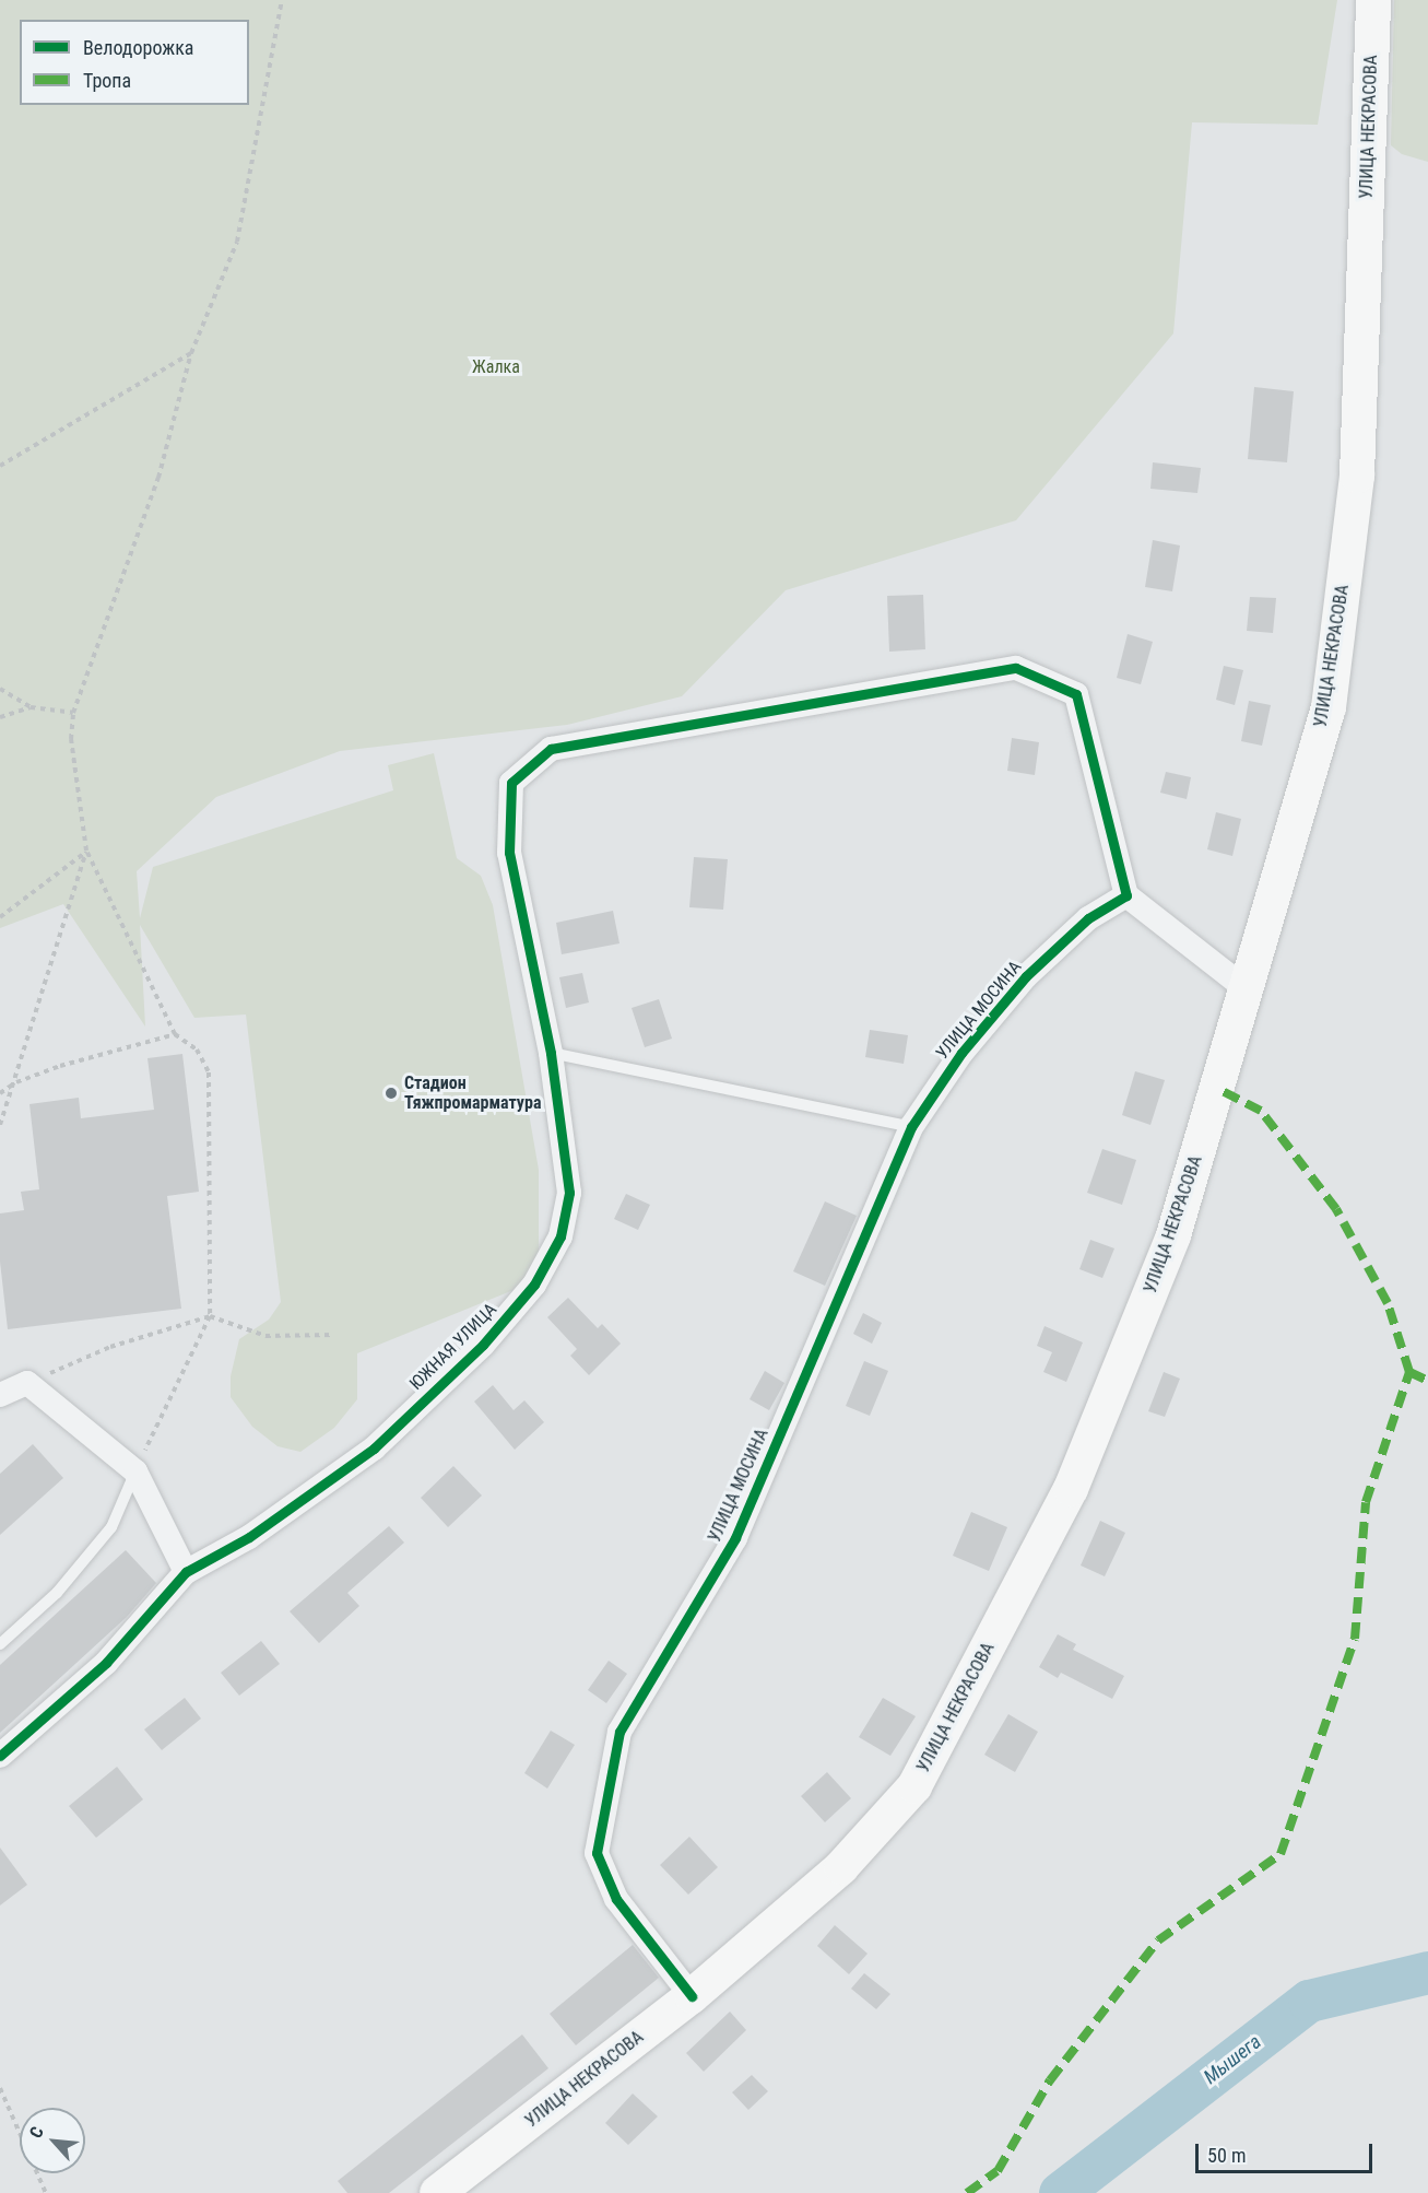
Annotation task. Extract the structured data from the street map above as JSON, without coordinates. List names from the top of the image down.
{
  "streets": {
    "main road": ["УЛИЦА НЕКРАСОВА"],
    "street": ["УЛИЦА МОСИНА", "ЮЖНАЯ УЛИЦА"]
  },
  "crossings": [
    ["УЛИЦА НЕКРАСОВА", "УЛИЦА МОСИНА"],
    ["УЛИЦА МОСИНА", "ЮЖНАЯ УЛИЦА"]
  ],
  "water": ["Мышега"],
  "parks": ["Жалка"],
  "places": ["Стадион Тяжпромарматура"],
  "legend": ["Велодорожка", "Тропа"],
  "scale_bar": "50 m",
  "north": "top left"
}
